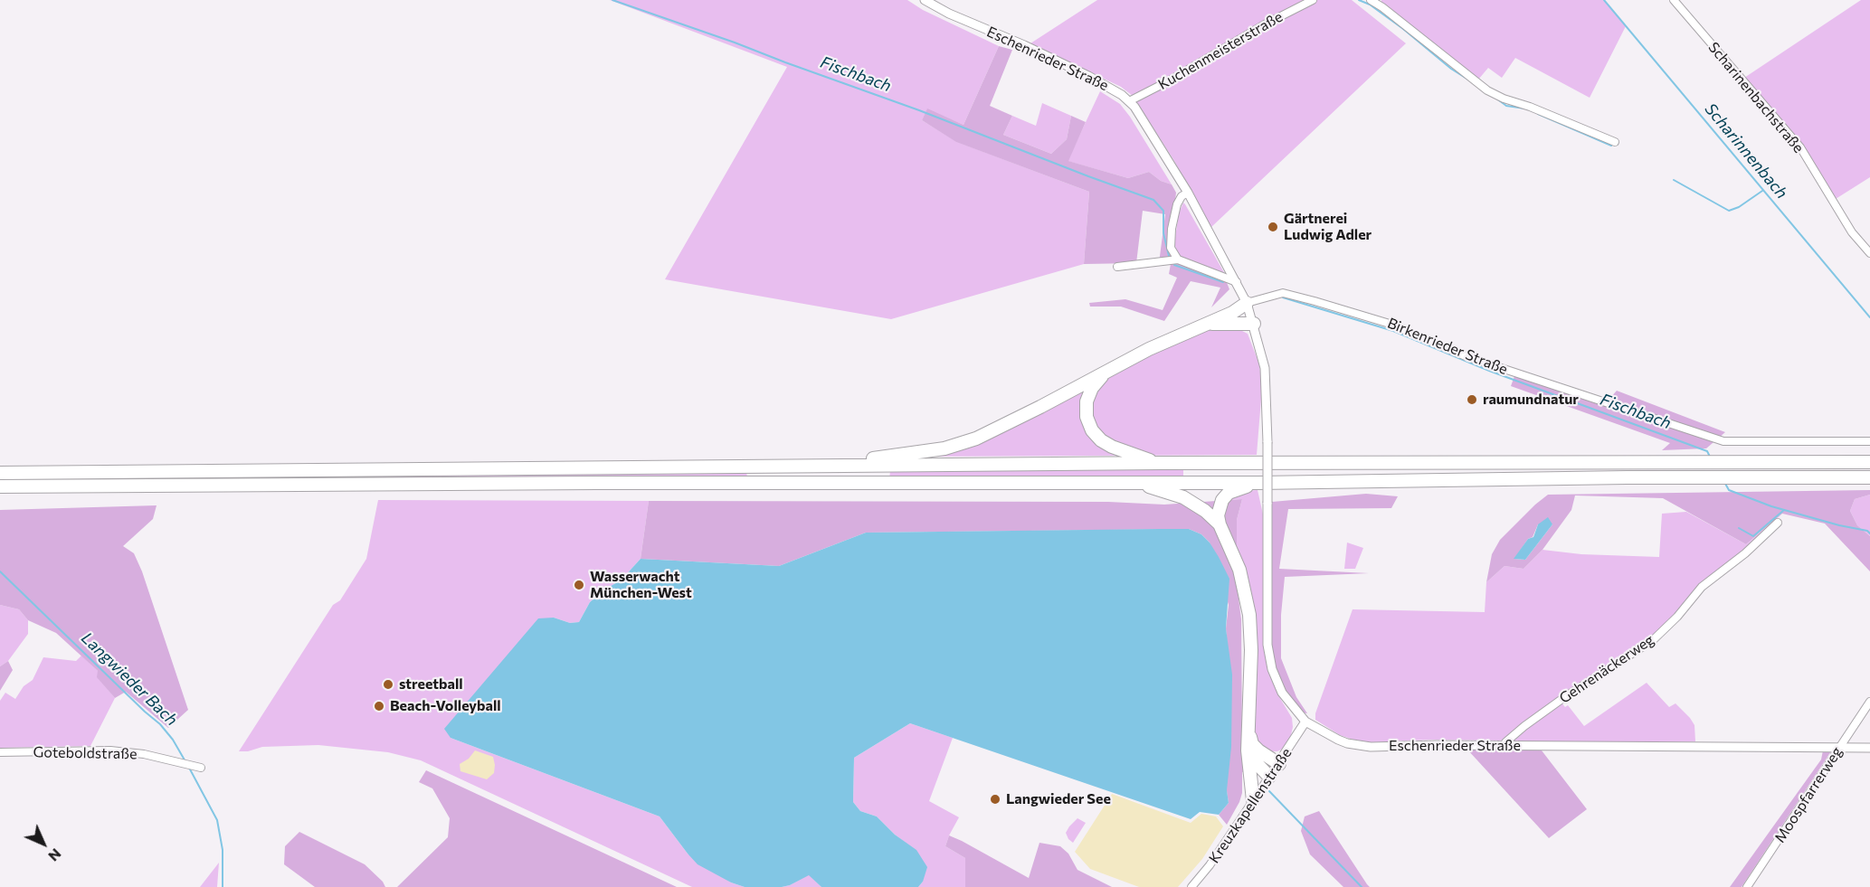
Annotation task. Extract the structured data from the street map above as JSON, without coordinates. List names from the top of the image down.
{
  "streets": {
    "street": [
      "Kuchenmeisterstraße",
      "Eschenrieder Straße",
      "Scharinenbachstraße",
      "Birkenrieder Straße",
      "Gehrenäckerweg",
      "Goteboldstraße",
      "Moospfarrerweg",
      "Kreuzkapellenstraße"
    ]
  },
  "crossings": [
    ["Kuchenmeisterstraße", "Eschenrieder Straße"],
    ["Eschenrieder Straße", "Birkenrieder Straße"],
    ["Eschenrieder Straße", "Gehrenäckerweg"],
    ["Eschenrieder Straße", "Moospfarrerweg"],
    ["Eschenrieder Straße", "Kreuzkapellenstraße"]
  ],
  "water": ["Fischbach", "Scharinnenbach", "Langwieder Bach"],
  "places": [
    "Gärtnerei Ludwig Adler",
    "raumundnatur",
    "Wasserwacht München-West",
    "streetball",
    "Beach-Volleyball",
    "Langwieder See"
  ],
  "north": "bottom right"
}
